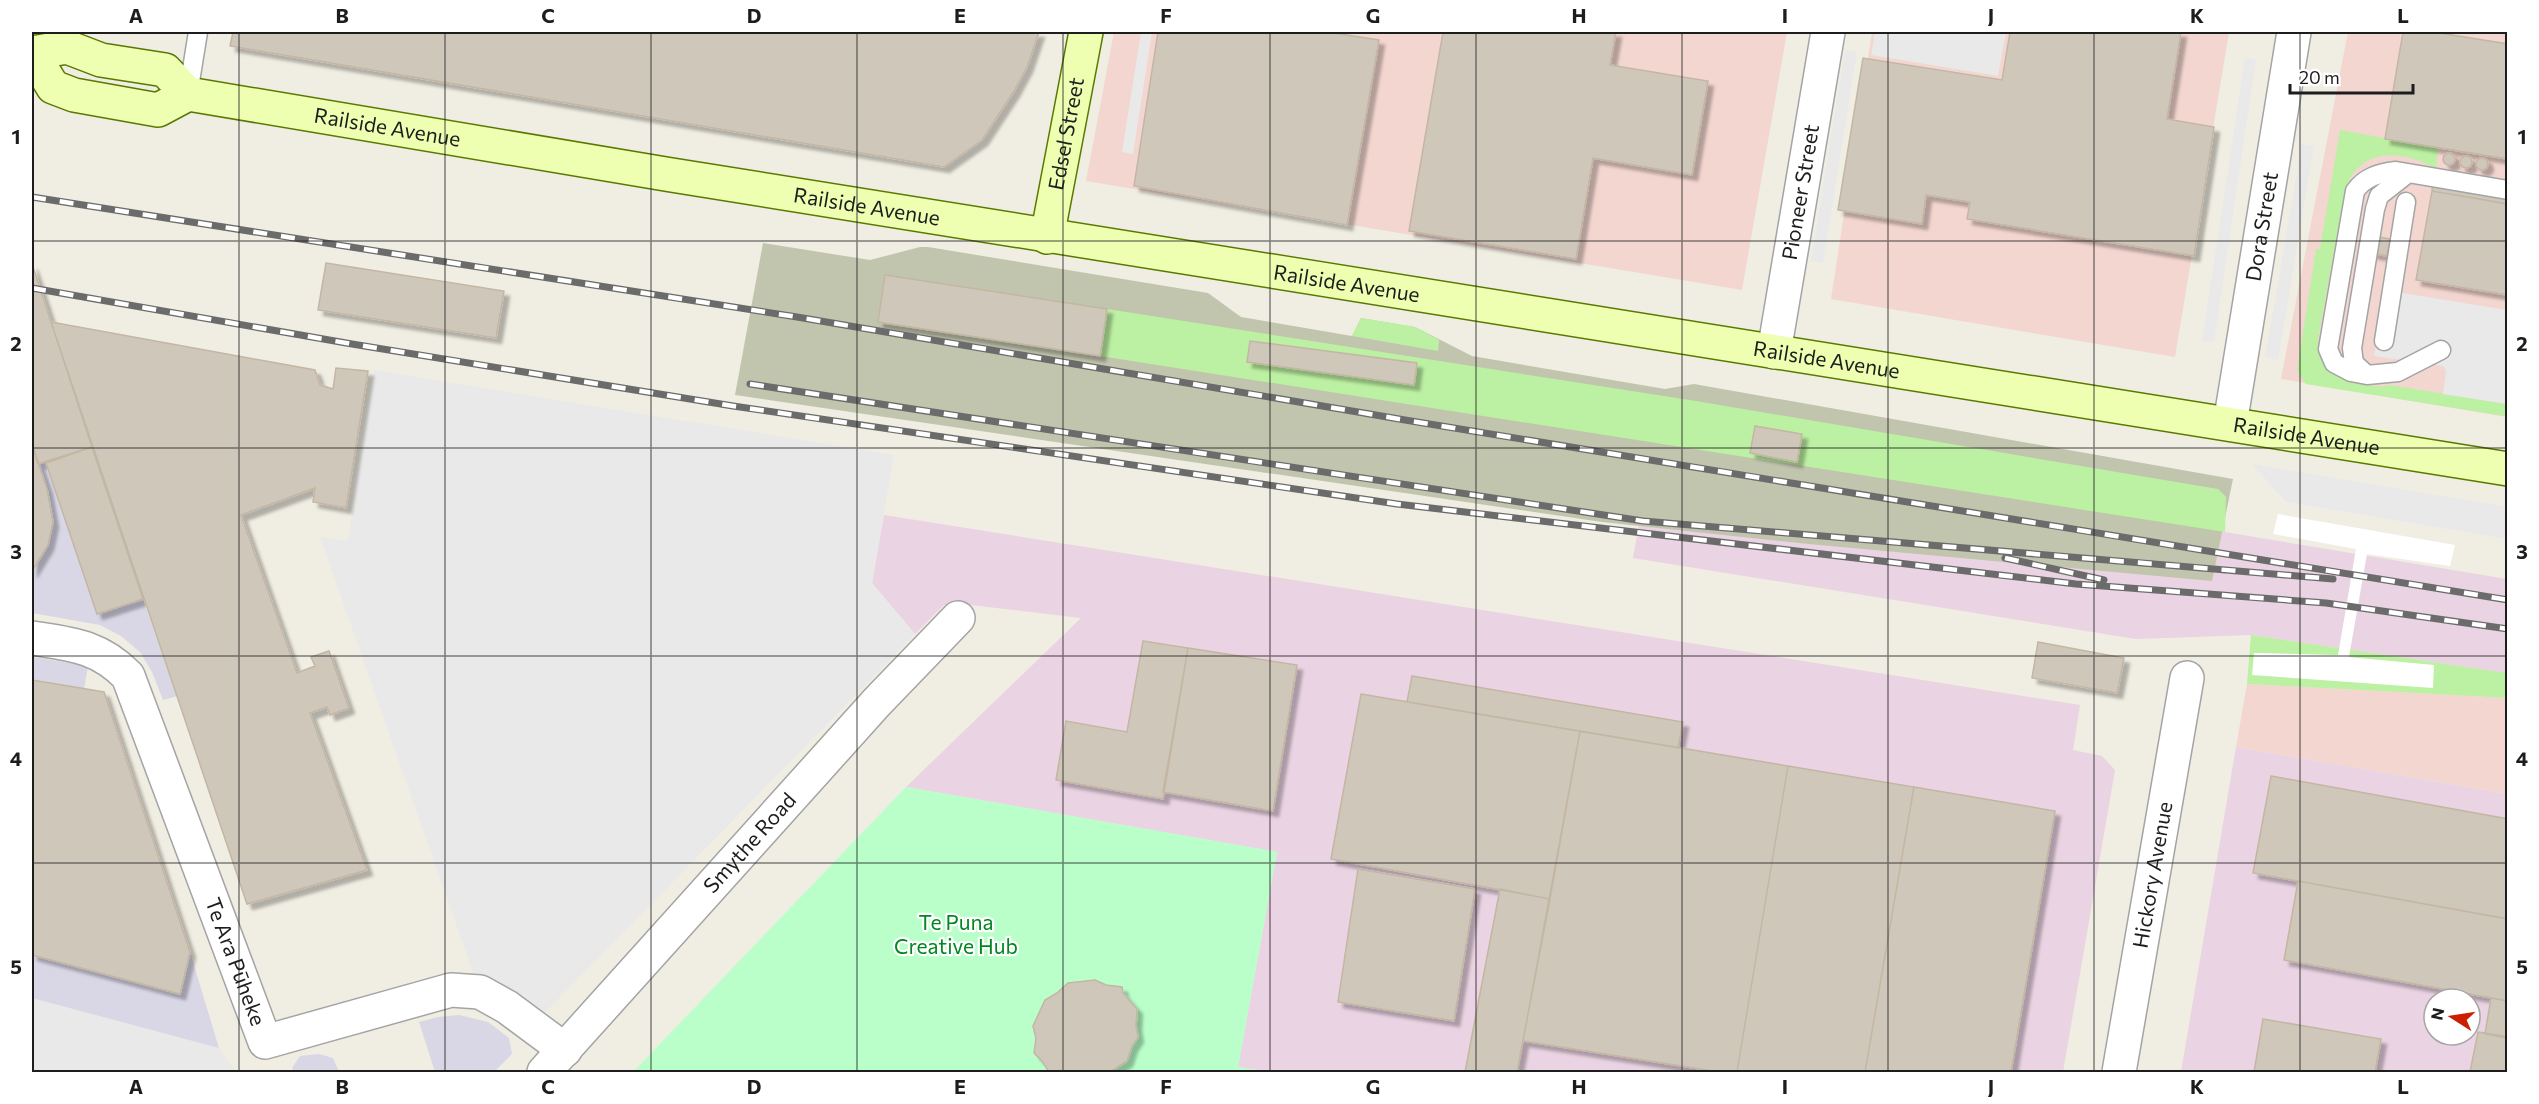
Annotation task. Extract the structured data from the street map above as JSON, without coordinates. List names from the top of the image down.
{
  "streets": {
    "main road": ["Railside Avenue", "Edsel Street"],
    "street": [
      "Pioneer Street",
      "Dora Street",
      "Smythe Road",
      "Hickory Avenue",
      "Te Ara Pūheke"
    ]
  },
  "crossings": [
    ["Railside Avenue", "Edsel Street"],
    ["Railside Avenue", "Pioneer Street"],
    ["Railside Avenue", "Dora Street"],
    ["Smythe Road", "Te Ara Pūheke"]
  ],
  "parks": ["Te Puna Creative Hub"],
  "scale_bar": "20 m",
  "north": "left",
  "grid": {
    "columns": [
      "A",
      "B",
      "C",
      "D",
      "E",
      "F",
      "G",
      "H",
      "I",
      "J",
      "K",
      "L"
    ],
    "rows": [
      "1",
      "2",
      "3",
      "4",
      "5"
    ]
  }
}
